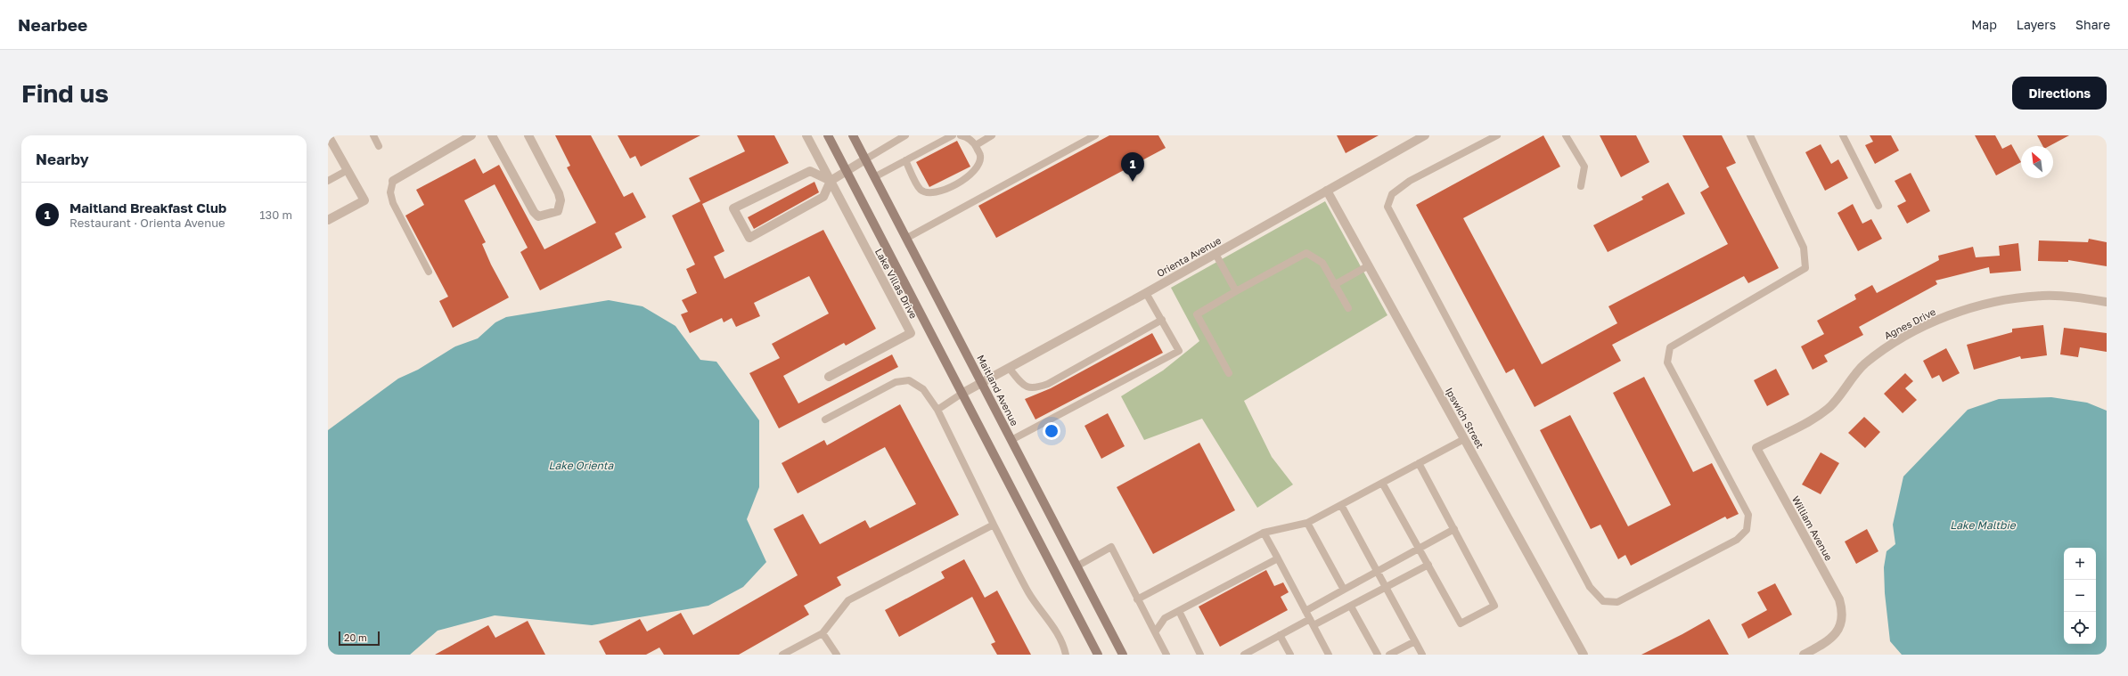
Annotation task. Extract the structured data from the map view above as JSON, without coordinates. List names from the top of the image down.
{
  "streets": {
    "main road": ["Maitland Avenue"],
    "street": [
      "Orienta Avenue",
      "Lake Villas Drive",
      "Agnes Drive",
      "Ipswich Street",
      "William Avenue"
    ]
  },
  "crossings": [
    ["Orienta Avenue", "Maitland Avenue"],
    ["Orienta Avenue", "Ipswich Street"],
    ["Agnes Drive", "William Avenue"]
  ],
  "water": ["Lake Orienta", "Lake Maltbie"],
  "scale_bar": "20 m",
  "north": "top left",
  "page": {
    "header": "Nearbee",
    "nav": ["Map", "Layers", "Share"],
    "buttons": "Directions",
    "title": "Find us",
    "heading": "Nearby",
    "pins": "1",
    "list": [
      {
        "mark": "1",
        "name": "Maitland Breakfast Club",
        "note": "Restaurant · Orienta Avenue",
        "value": "130 m"
      }
    ],
    "map_buttons": ["+", "−"],
    "scale": "20 m"
  }
}
